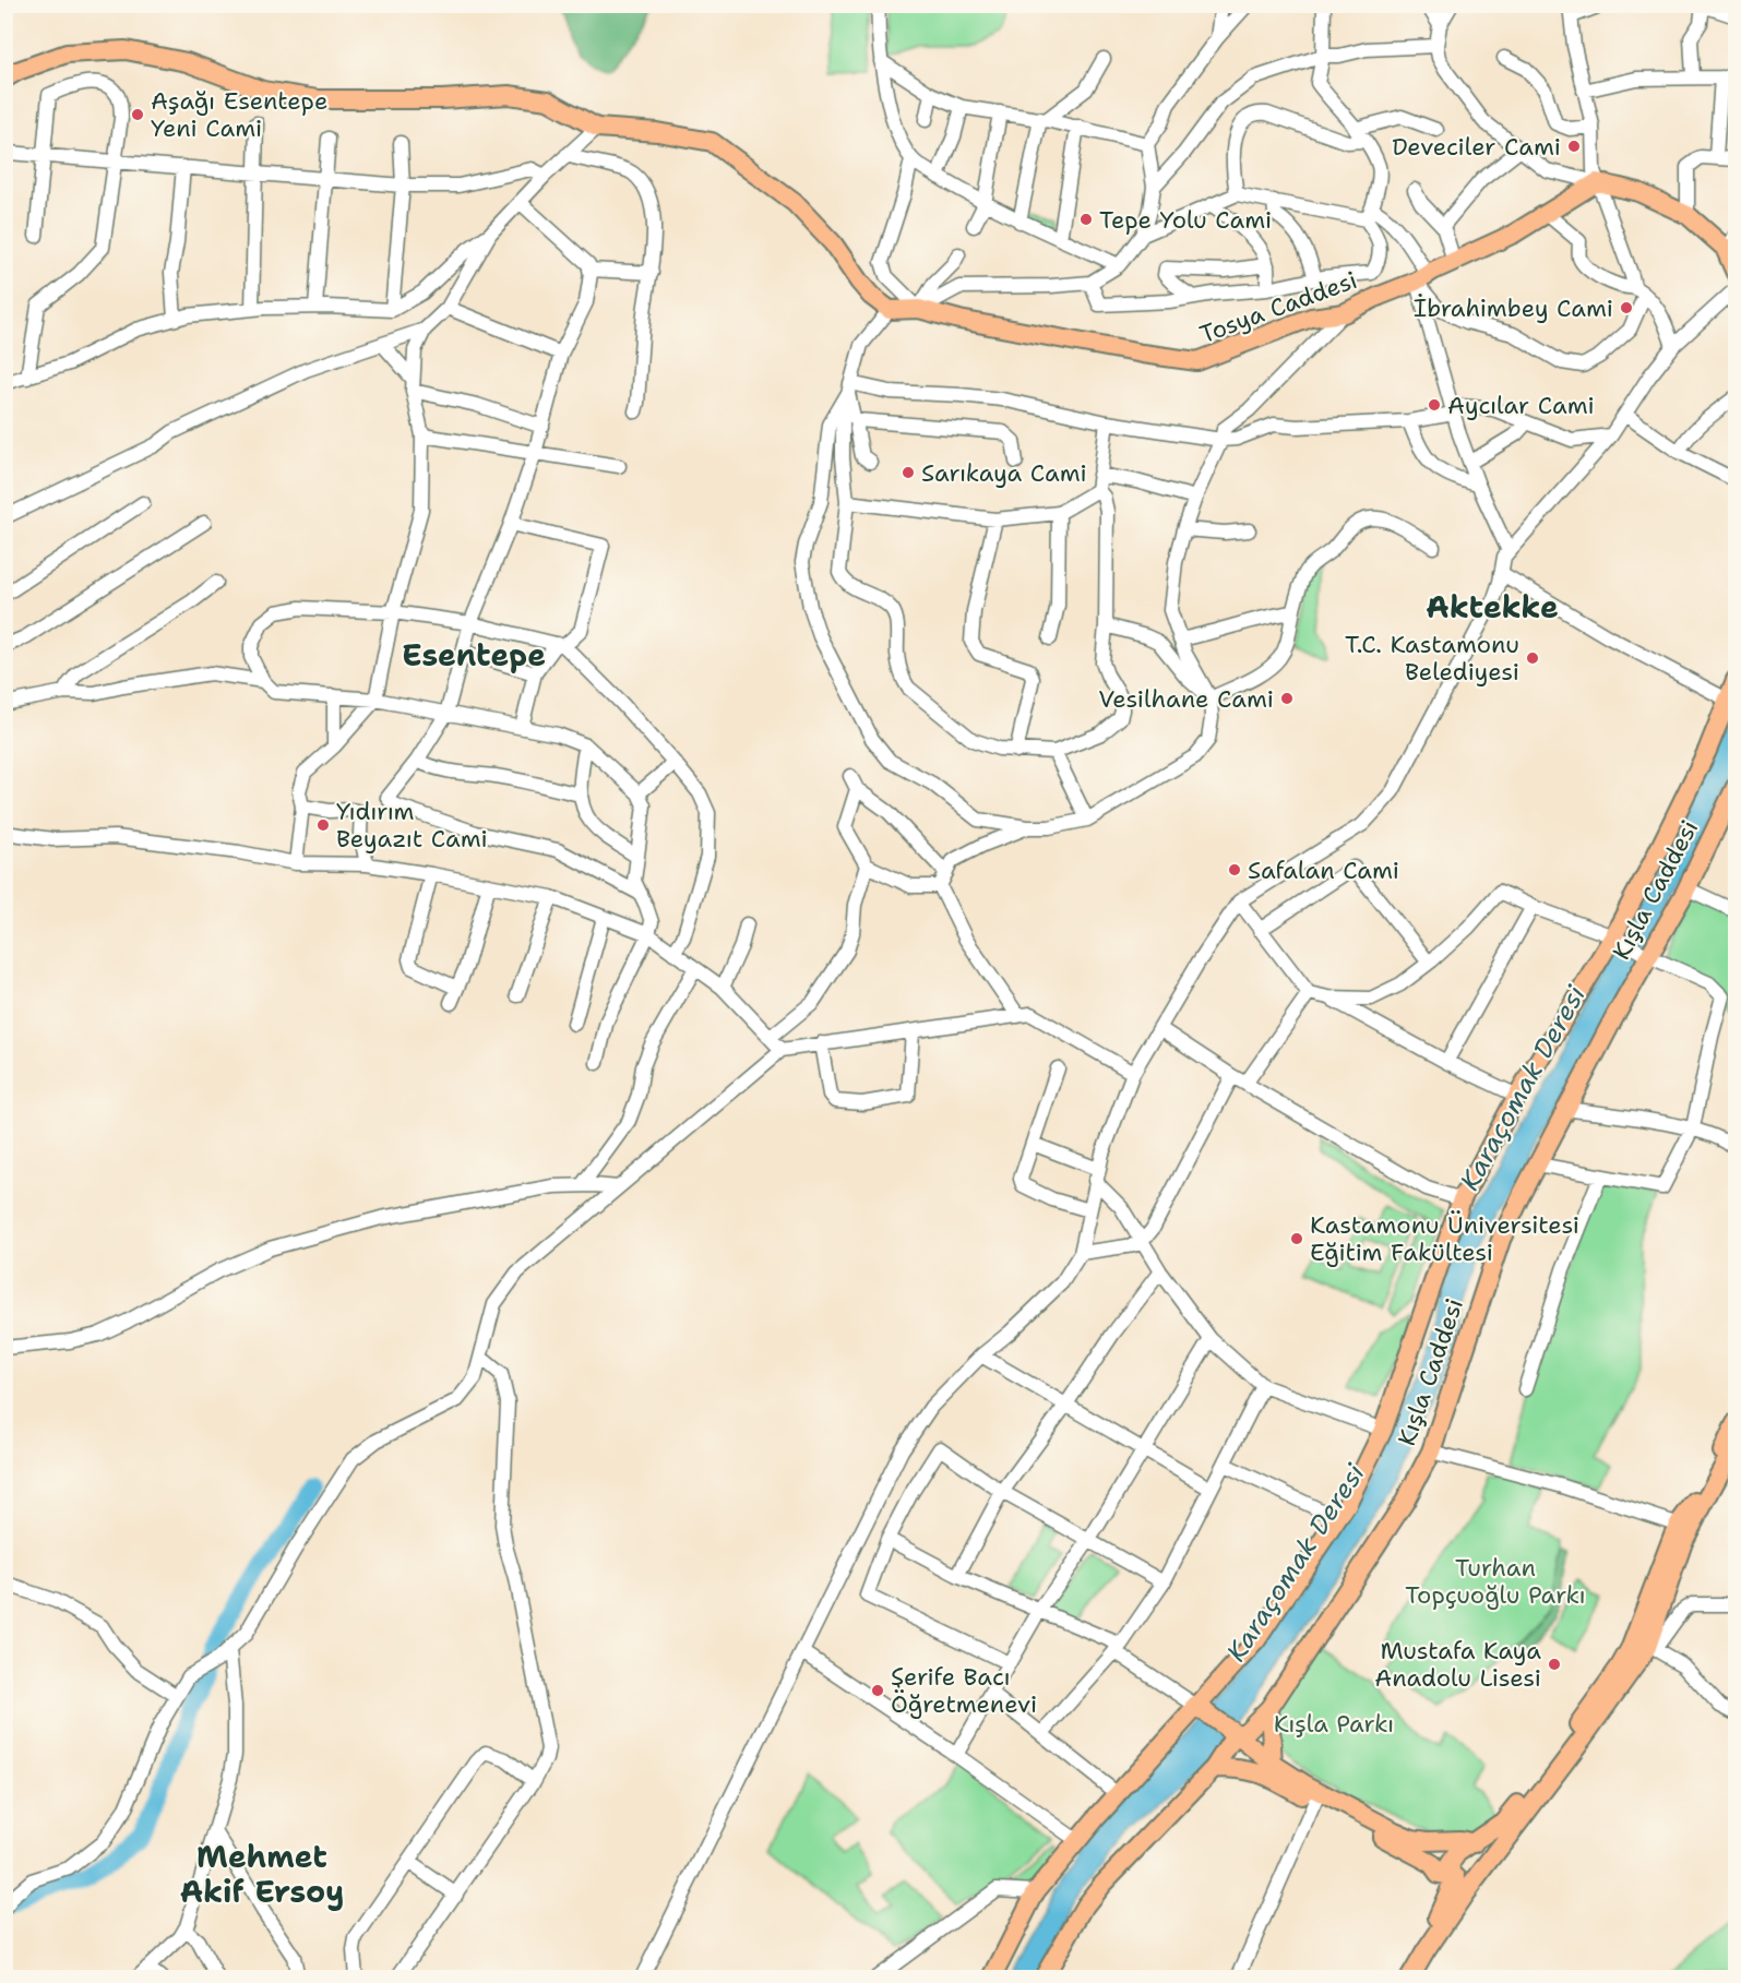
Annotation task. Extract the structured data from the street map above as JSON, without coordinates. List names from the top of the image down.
{
  "streets": {
    "main road": ["Tosya Caddesi", "Kışla Caddesi"]
  },
  "districts": ["Aktekke", "Esentepe", "Mehmet Akif Ersoy"],
  "water": ["Karaçomak Deresi"],
  "parks": ["Turhan Topçuoğlu Parkı", "Kışla Parkı"],
  "places": [
    "Aşağı Esentepe Yeni Cami",
    "Deveciler Cami",
    "Tepe Yolu Cami",
    "İbrahimbey Cami",
    "Aycılar Cami",
    "Sarıkaya Cami",
    "T.C. Kastamonu Belediyesi",
    "Vesilhane Cami",
    "Yıdırım Beyazıt Cami",
    "Safalan Cami",
    "Kastamonu Üniversitesi Eğitim Fakültesi",
    "Mustafa Kaya Anadolu Lisesi",
    "Şerife Bacı Öğretmenevi"
  ]
}
